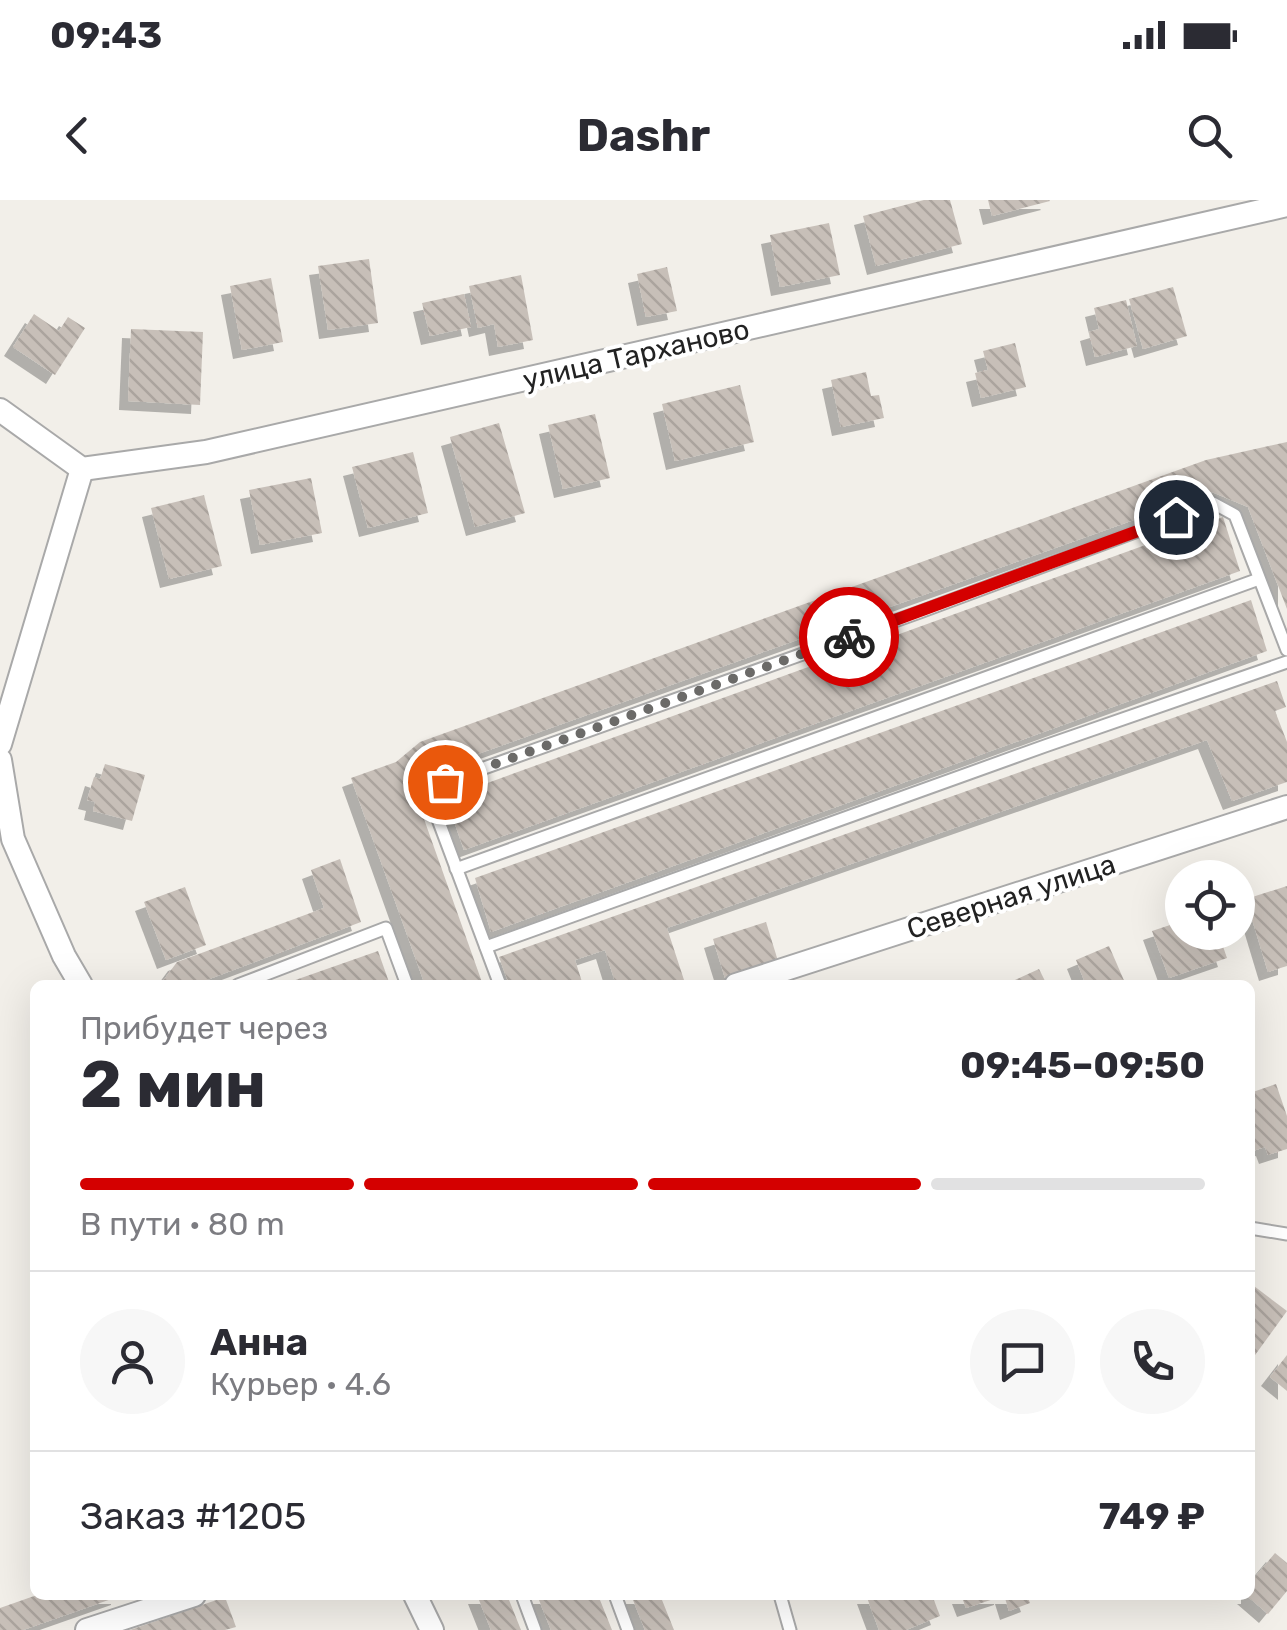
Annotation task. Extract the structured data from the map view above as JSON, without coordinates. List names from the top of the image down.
{
  "streets": {
    "street": ["улица Тарханово", "Северная улица"]
  },
  "page": {
    "status": "09:43",
    "header": "Dashr",
    "heading": ["2 мин", "Прибудет через", "09:45–09:50"],
    "panel": [
      "Анна",
      "Курьер · 4.6",
      "Заказ #1205",
      "749 ₽"
    ],
    "bar": "В пути · 80 m"
  }
}
